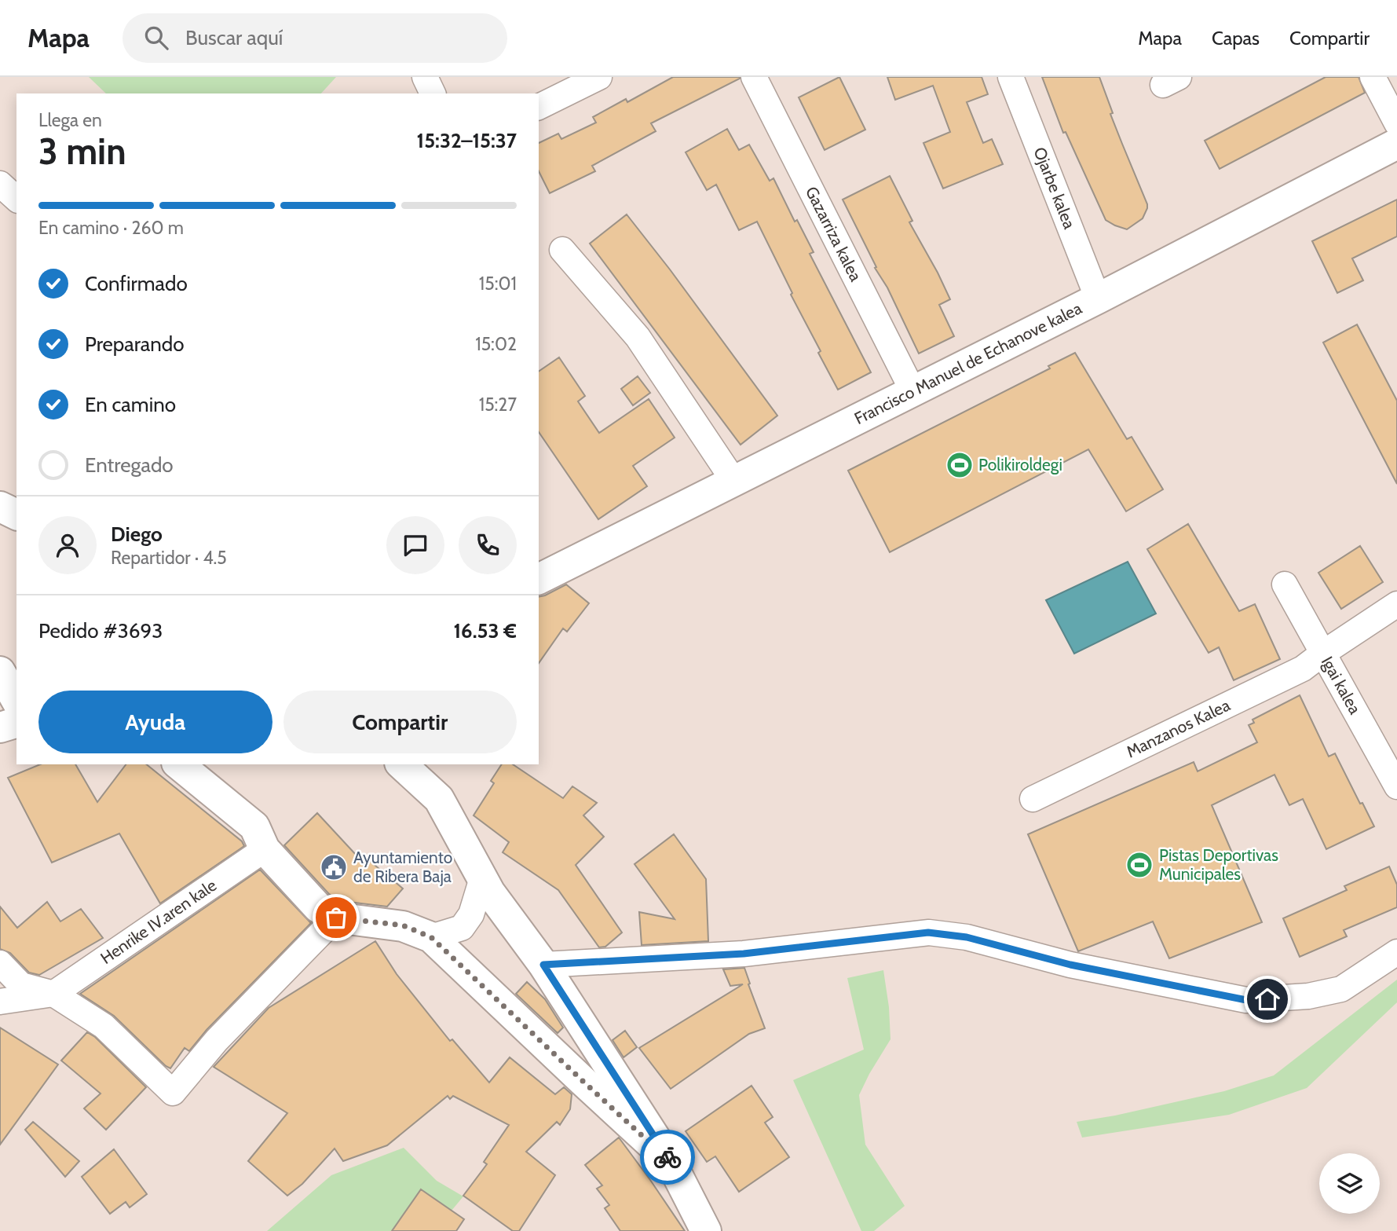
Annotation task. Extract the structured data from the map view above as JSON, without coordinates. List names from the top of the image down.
{
  "streets": {
    "street": [
      "Ojarbe kalea",
      "Gazarriza kalea",
      "Francisco Manuel de Echanove kalea",
      "Igai kalea",
      "Manzanos Kalea",
      "Henrike IV.aren kale"
    ]
  },
  "crossings": [
    ["Ojarbe kalea", "Francisco Manuel de Echanove kalea"],
    ["Gazarriza kalea", "Francisco Manuel de Echanove kalea"],
    ["Igai kalea", "Manzanos Kalea"]
  ],
  "places": {
    "sports": ["Polikiroldegi", "Pistas Deportivas Municipales"],
    "public building": ["Ayuntamiento de Ribera Baja"]
  },
  "page": {
    "header": "Mapa",
    "search": "Buscar aquí",
    "nav": ["Mapa", "Capas", "Compartir"],
    "heading": ["3 min", "Llega en", "15:32–15:37"],
    "panel": [
      "Diego",
      "Repartidor · 4.5",
      "Pedido #3693",
      "16.53 €"
    ],
    "bar": "En camino · 260 m",
    "list": [
      ["Confirmado", "15:01"],
      ["Preparando", "15:02"],
      ["En camino", "15:27"],
      "Entregado"
    ],
    "buttons": ["Ayuda", "Compartir"]
  }
}
